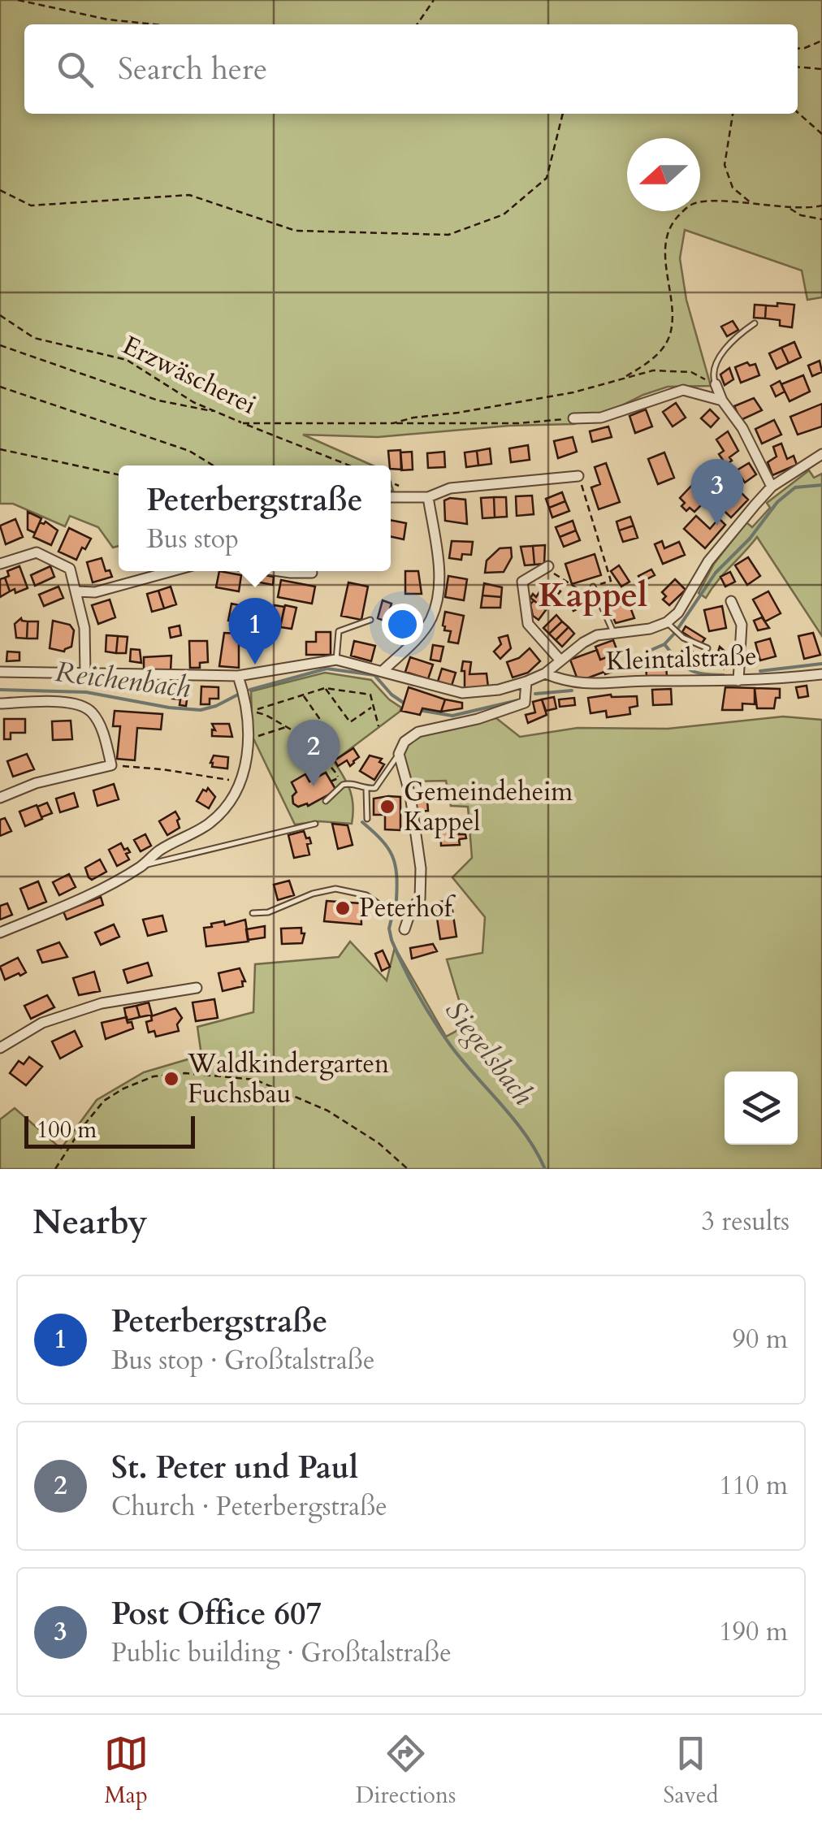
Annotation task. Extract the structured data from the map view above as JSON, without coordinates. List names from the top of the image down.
{
  "streets": {
    "street": ["Kleintalstraße"],
    "path": ["Erzwäscherei"]
  },
  "districts": ["Kappel"],
  "water": ["Reichenbach", "Siegelsbach"],
  "places": ["Gemeindeheim Kappel", "Peterhof", "Waldkindergarten Fuchsbau"],
  "scale_bar": "100 m",
  "north": "left",
  "page": {
    "search": "Search here",
    "pins": ["3", "1", "2"],
    "popup": ["Peterbergstraße", "Bus stop"],
    "scale": "100 m",
    "heading": ["Nearby", "3 results"],
    "list": [
      {
        "mark": "1",
        "name": "Peterbergstraße",
        "note": "Bus stop · Großtalstraße",
        "value": "90 m"
      },
      {
        "mark": "2",
        "name": "St. Peter und Paul",
        "note": "Church · Peterbergstraße",
        "value": "110 m"
      },
      {
        "mark": "3",
        "name": "Post Office 607",
        "note": "Public building · Großtalstraße",
        "value": "190 m"
      }
    ],
    "nav": ["Map", "Directions", "Saved"]
  }
}
